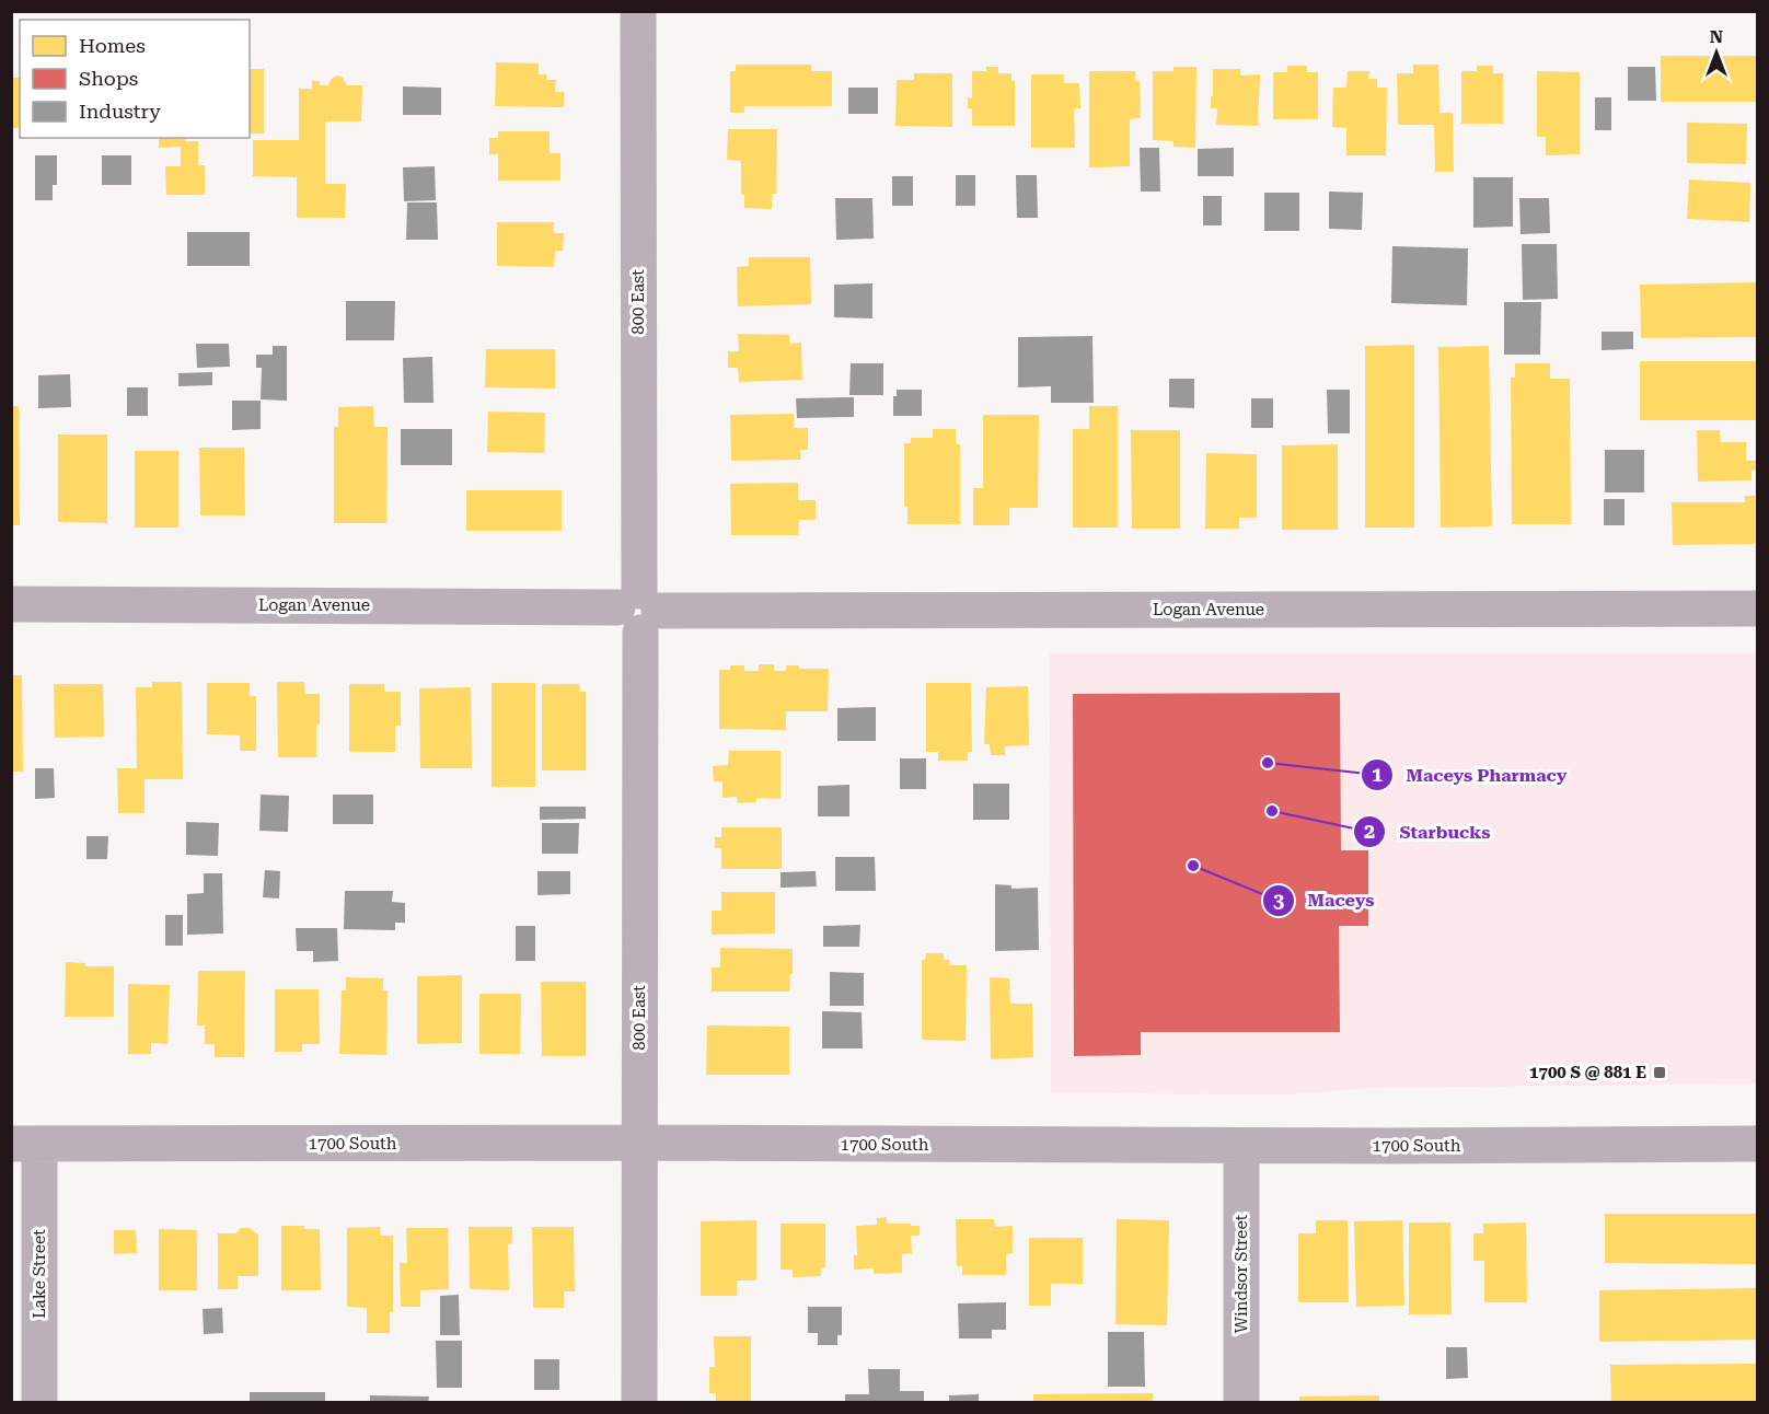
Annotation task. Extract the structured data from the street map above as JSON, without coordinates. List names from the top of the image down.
{
  "streets": {
    "street": [
      "800 East",
      "Logan Avenue",
      "1700 South",
      "Lake Street",
      "Windsor Street"
    ]
  },
  "crossings": [
    ["800 East", "Logan Avenue"],
    ["800 East", "1700 South"],
    ["1700 South", "Lake Street"],
    ["1700 South", "Windsor Street"]
  ],
  "places": {
    "other": ["Maceys Pharmacy", "Starbucks", "Maceys"],
    "transit": ["1700 S @ 881 E"]
  },
  "legend": ["Homes", "Shops", "Industry"],
  "north": "top"
}
